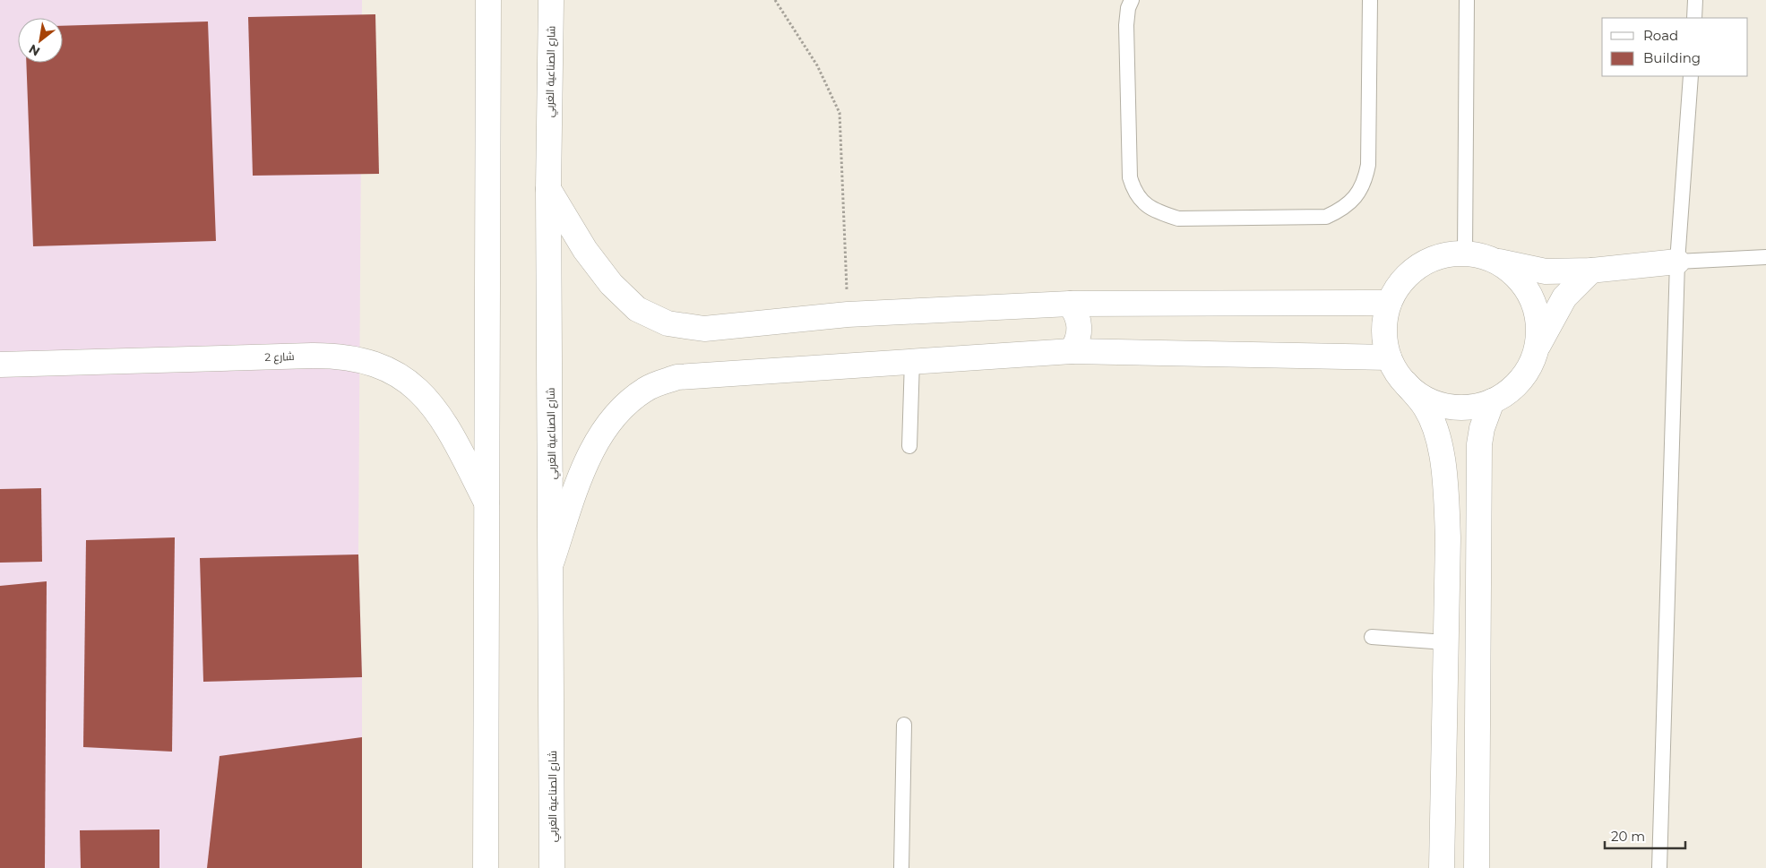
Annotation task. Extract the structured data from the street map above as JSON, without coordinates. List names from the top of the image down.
{
  "streets": {
    "street": ["شارع الصناعية الغربي", "شارع 2"]
  },
  "legend": ["Road", "Building"],
  "scale_bar": "20 m",
  "north": "bottom left"
}
